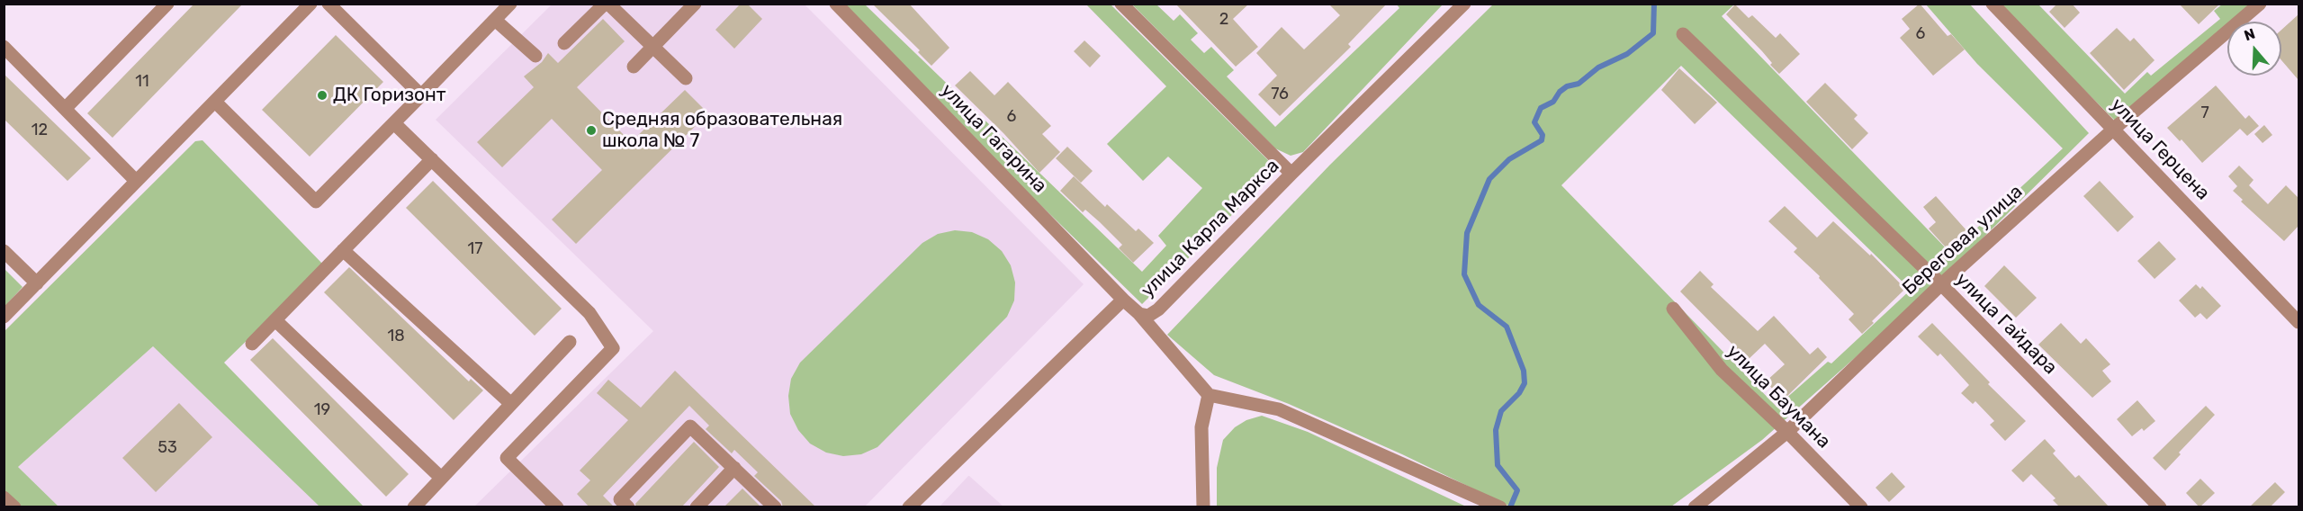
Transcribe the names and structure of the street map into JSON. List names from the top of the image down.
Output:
{
  "streets": {
    "street": [
      "улица Гагарина",
      "улица Герцена",
      "улица Карла Маркса",
      "Береговая улица",
      "улица Гайдара",
      "улица Баумана"
    ]
  },
  "crossings": [
    ["улица Гагарина", "улица Карла Маркса"],
    ["улица Герцена", "Береговая улица"],
    ["Береговая улица", "улица Гайдара"],
    ["Береговая улица", "улица Баумана"]
  ],
  "places": ["ДК Горизонт", "Средняя образовательная школа № 7"],
  "house_numbers": [
    "2",
    "6",
    "11",
    "76",
    "7",
    "6",
    "12",
    "17",
    "18",
    "19",
    "53"
  ],
  "north": "top"
}
